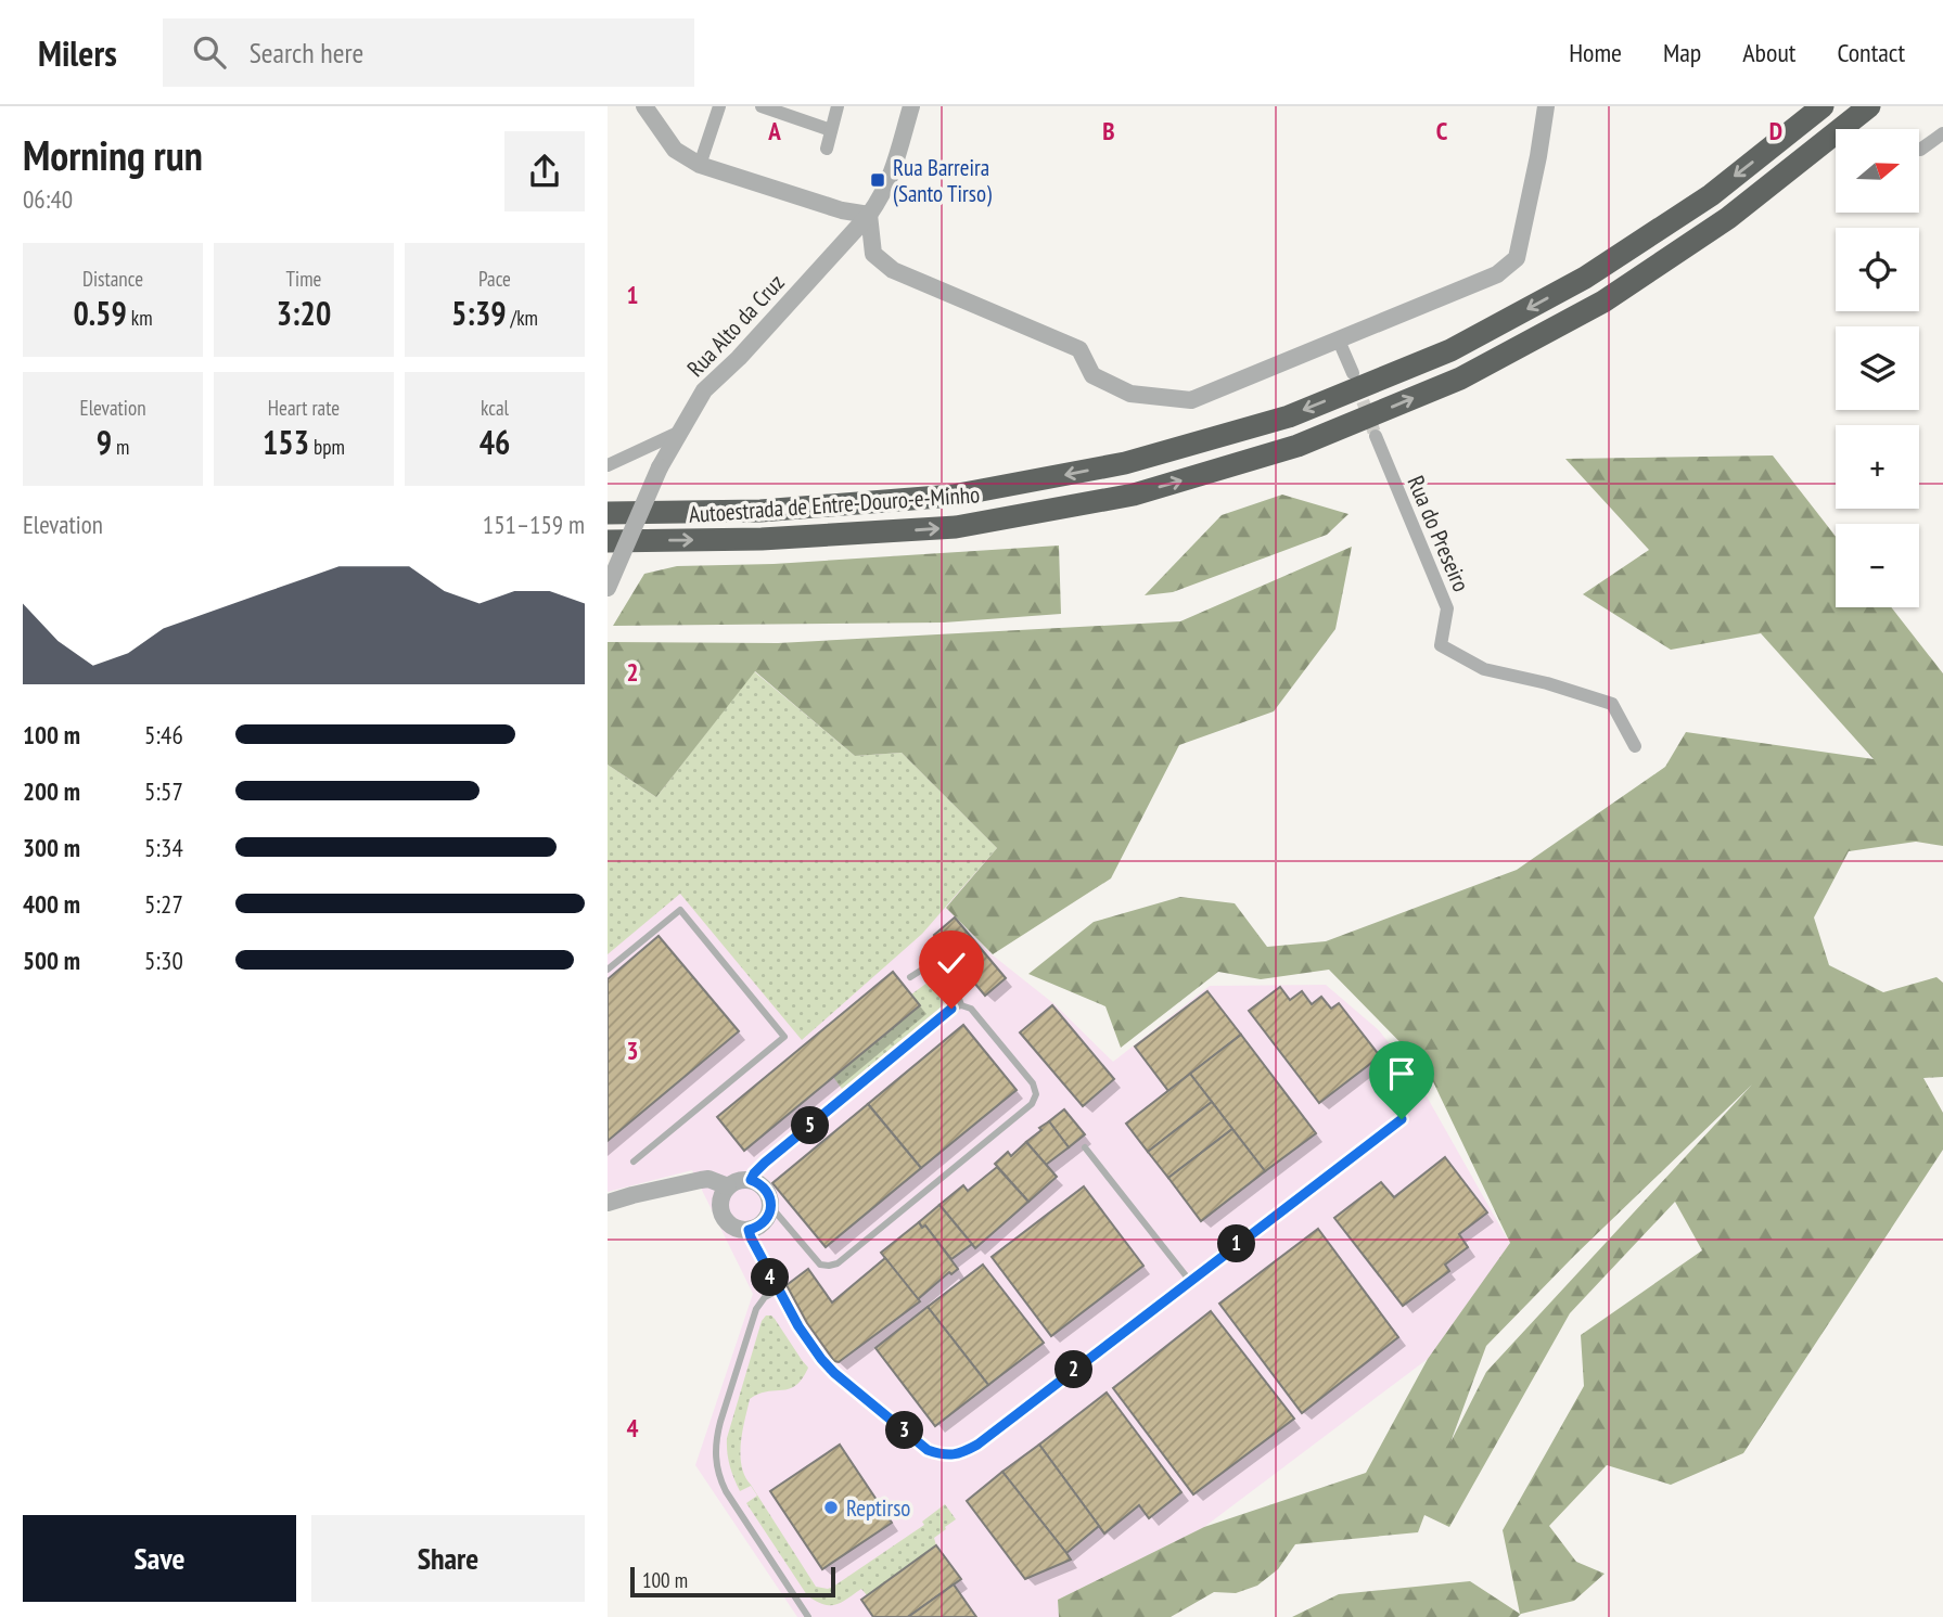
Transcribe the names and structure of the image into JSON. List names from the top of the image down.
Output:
{
  "streets": {
    "highway": ["Autoestrada de Entre-Douro-e-Minho"],
    "street": ["Rua Alto da Cruz", "Rua do Preseiro"]
  },
  "places": {
    "transit": ["Rua Barreira (Santo Tirso)"],
    "other": ["Reptirso"]
  },
  "scale_bar": "100 m",
  "north": "right",
  "page": {
    "header": "Milers",
    "search": "Search here",
    "nav": [
      "Home",
      "Map",
      "About",
      "Contact"
    ],
    "heading": ["Morning run", "06:40"],
    "map_buttons": ["+", "−"],
    "stats": [
      ["Distance", "0.59 km"],
      ["Time", "3:20"],
      ["Pace", "5:39 /km"],
      ["Elevation", "9 m"],
      ["Heart rate", "153 bpm"],
      ["kcal", "46"]
    ],
    "chart": ["Elevation", "151–159 m"],
    "list": [
      {
        "name": "100 m",
        "note": "5:46"
      },
      {
        "name": "200 m",
        "note": "5:57"
      },
      {
        "name": "300 m",
        "note": "5:34"
      },
      {
        "name": "400 m",
        "note": "5:27"
      },
      {
        "name": "500 m",
        "note": "5:30"
      }
    ],
    "pins": [
      "5",
      "1",
      "4",
      "2",
      "3"
    ],
    "buttons": ["Save", "Share"],
    "scale": "100 m"
  },
  "grid": {
    "columns": [
      "A",
      "B",
      "C",
      "D"
    ],
    "rows": [
      "1",
      "2",
      "3",
      "4"
    ]
  }
}
